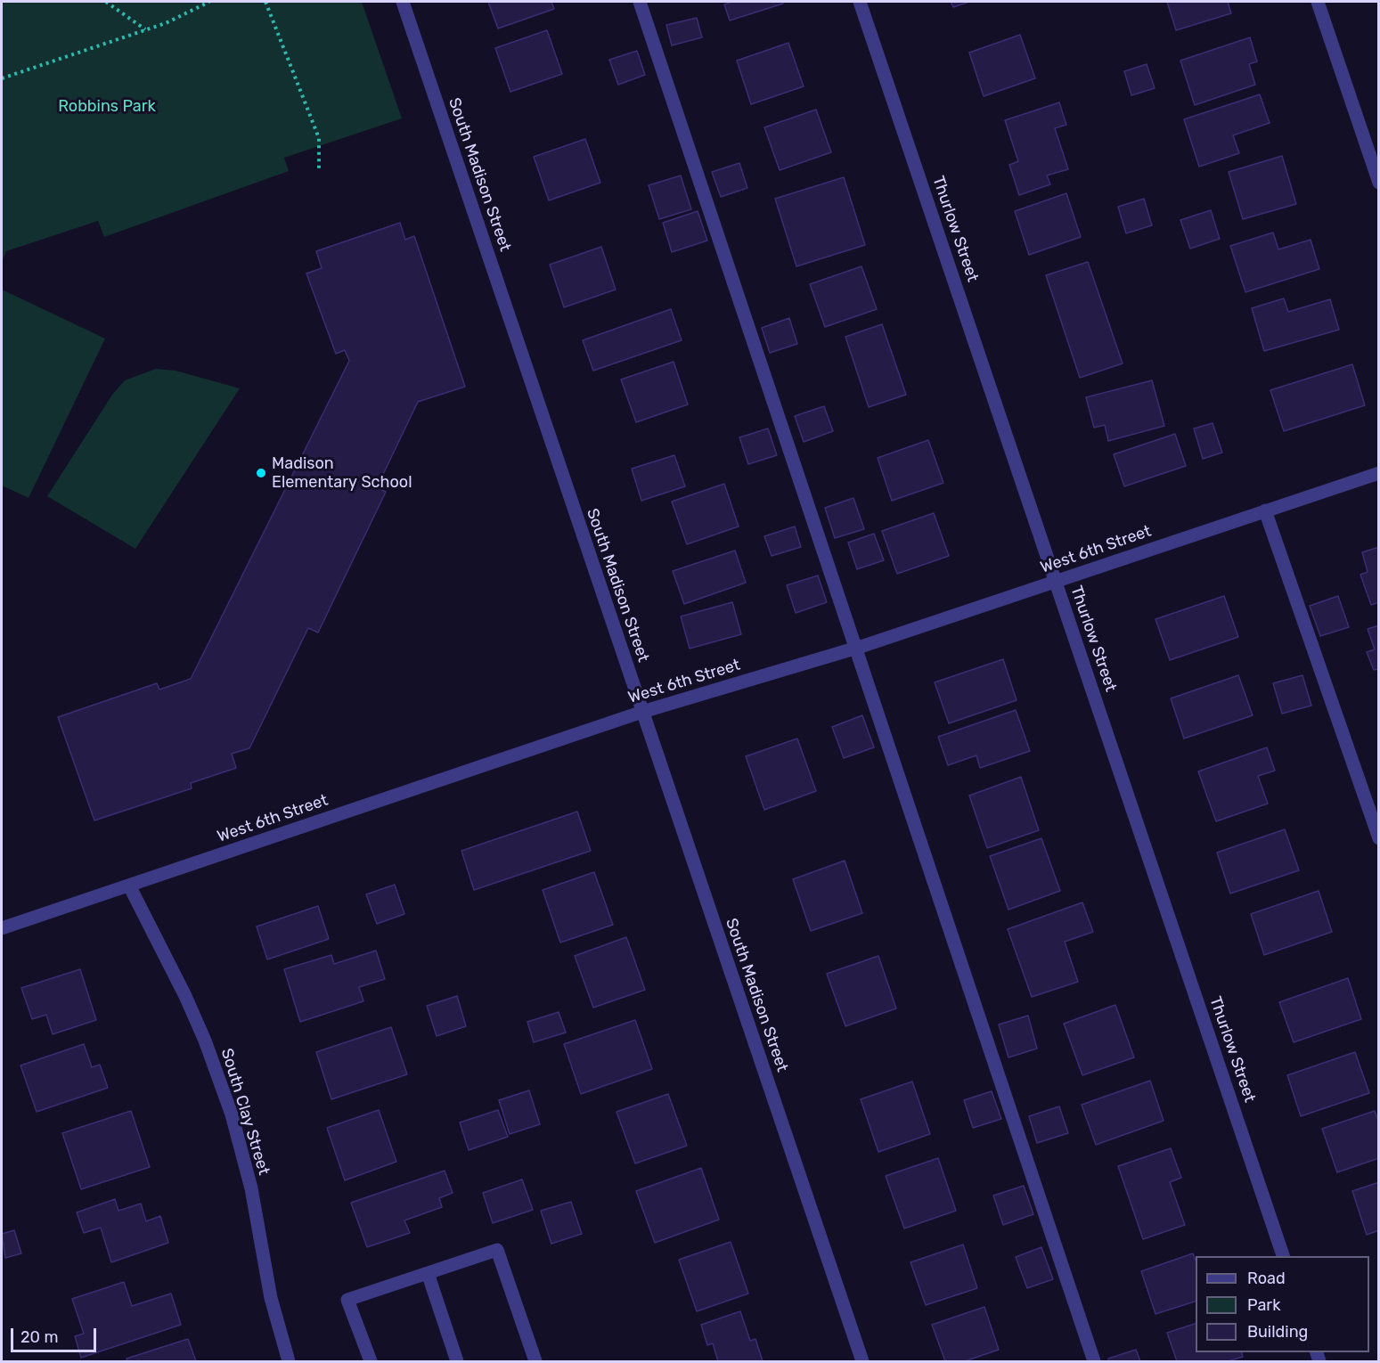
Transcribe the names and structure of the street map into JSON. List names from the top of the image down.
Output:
{
  "streets": {
    "street": [
      "South Madison Street",
      "Thurlow Street",
      "West 6th Street",
      "South Clay Street"
    ]
  },
  "crossings": [
    ["South Madison Street", "West 6th Street"],
    ["Thurlow Street", "West 6th Street"],
    ["West 6th Street", "South Clay Street"]
  ],
  "parks": ["Robbins Park"],
  "places": ["Madison Elementary School"],
  "legend": ["Road", "Park", "Building"],
  "scale_bar": "20 m"
}
